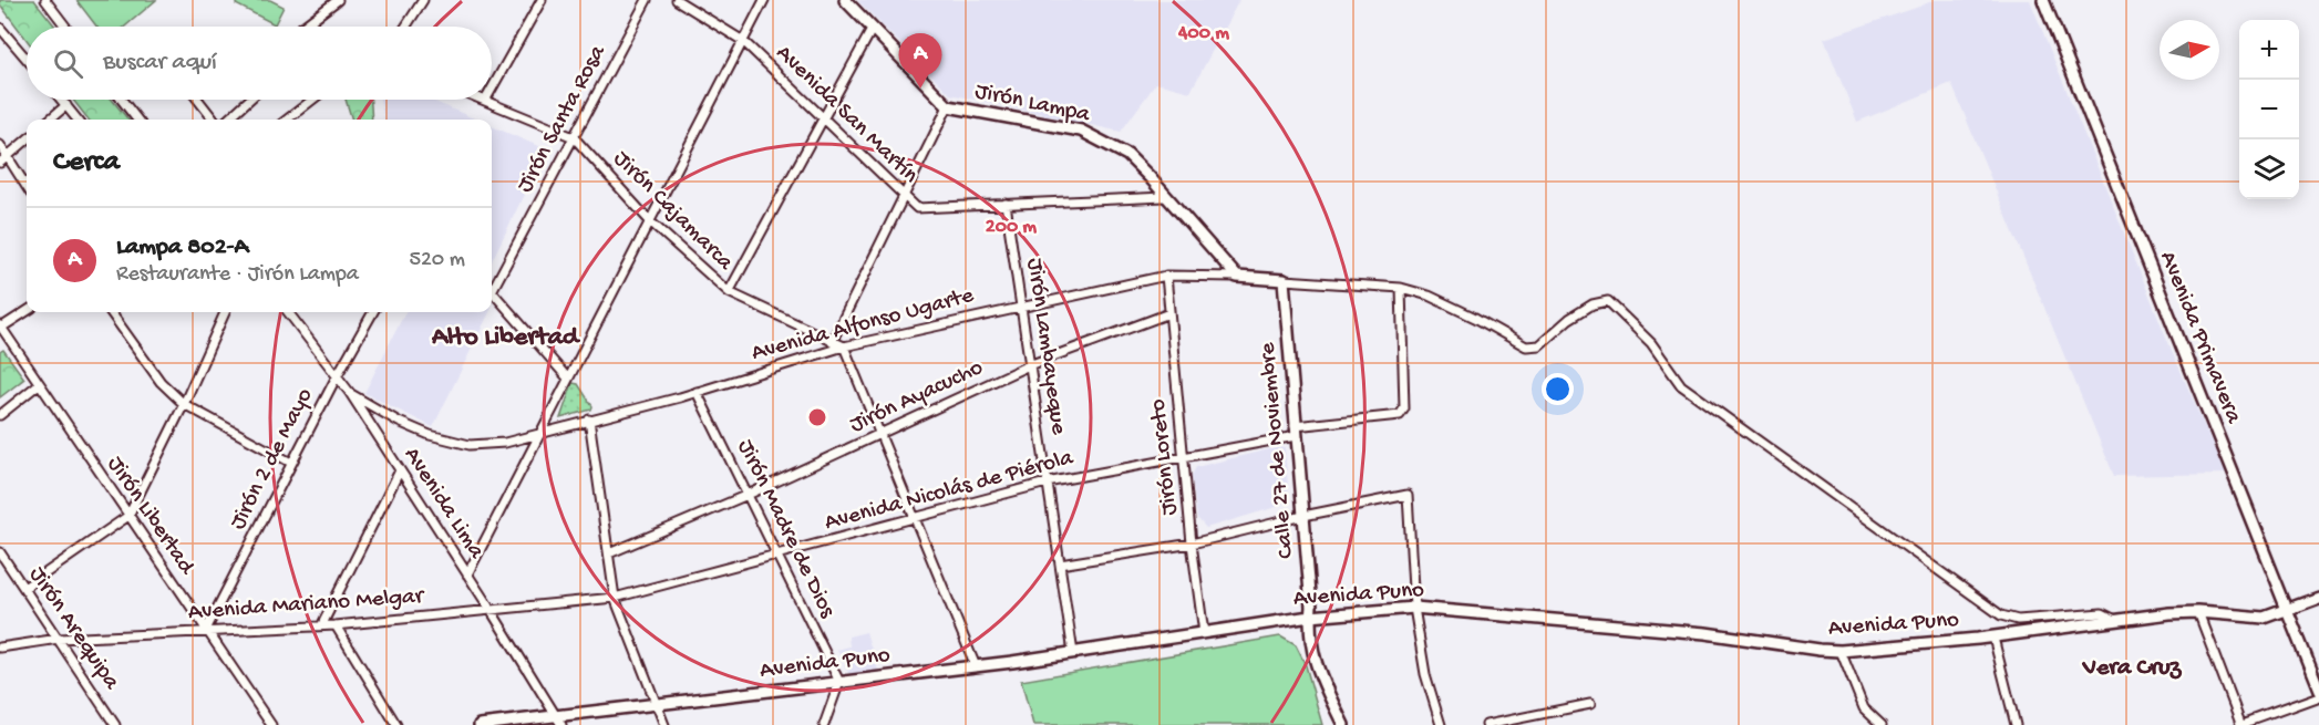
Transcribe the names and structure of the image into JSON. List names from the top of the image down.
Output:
{
  "streets": {
    "street": [
      "Jirón Lampa",
      "Avenida San Martín",
      "Jirón Santa Rosa",
      "Jirón Cajamarca",
      "Avenida Alfonso Ugarte",
      "Avenida Primavera",
      "Jirón Lambayeque",
      "Jirón Ayacucho",
      "Calle 27 de Noviembre",
      "Jirón Loreto",
      "Jirón 2 de Mayo",
      "Avenida Nicolás de Piérola",
      "Avenida Lima",
      "Jirón Libertad",
      "Jirón Madre de Dios",
      "Avenida Puno",
      "Avenida Mariano Melgar",
      "Jirón Arequipa"
    ]
  },
  "crossings": [
    ["Jirón Lampa", "Avenida San Martín"],
    ["Jirón Lampa", "Avenida Alfonso Ugarte"],
    ["Avenida San Martín", "Jirón Lambayeque"],
    ["Jirón Santa Rosa", "Jirón Cajamarca"],
    ["Jirón Cajamarca", "Avenida Alfonso Ugarte"],
    ["Avenida Alfonso Ugarte", "Jirón Lambayeque"],
    ["Avenida Alfonso Ugarte", "Calle 27 de Noviembre"],
    ["Avenida Alfonso Ugarte", "Jirón Loreto"],
    ["Avenida Alfonso Ugarte", "Avenida Nicolás de Piérola"],
    ["Avenida Alfonso Ugarte", "Avenida Lima"],
    ["Avenida Alfonso Ugarte", "Jirón Madre de Dios"],
    ["Avenida Alfonso Ugarte", "Avenida Puno"],
    ["Avenida Primavera", "Avenida Puno"],
    ["Jirón Lambayeque", "Jirón Ayacucho"],
    ["Jirón Lambayeque", "Avenida Nicolás de Piérola"],
    ["Jirón Lambayeque", "Avenida Puno"],
    ["Jirón Ayacucho", "Jirón Loreto"],
    ["Jirón Ayacucho", "Jirón Madre de Dios"],
    ["Calle 27 de Noviembre", "Avenida Nicolás de Piérola"],
    ["Calle 27 de Noviembre", "Avenida Puno"],
    ["Jirón Loreto", "Avenida Nicolás de Piérola"],
    ["Jirón Loreto", "Avenida Puno"],
    ["Jirón 2 de Mayo", "Avenida Lima"],
    ["Jirón 2 de Mayo", "Jirón Libertad"],
    ["Jirón 2 de Mayo", "Avenida Mariano Melgar"],
    ["Avenida Nicolás de Piérola", "Jirón Madre de Dios"],
    ["Avenida Nicolás de Piérola", "Avenida Mariano Melgar"],
    ["Avenida Lima", "Avenida Puno"],
    ["Avenida Lima", "Avenida Mariano Melgar"],
    ["Jirón Libertad", "Avenida Mariano Melgar"],
    ["Jirón Madre de Dios", "Avenida Puno"],
    ["Avenida Mariano Melgar", "Jirón Arequipa"]
  ],
  "districts": ["Alto Libertad", "Vera Cruz"],
  "north": "right",
  "page": {
    "map_buttons": ["+", "−"],
    "search": "Buscar aquí",
    "pins": "A",
    "heading": "Cerca",
    "list": [
      {
        "mark": "A",
        "name": "Lampa 802-A",
        "note": "Restaurante · Jirón Lampa",
        "value": "520 m"
      }
    ]
  },
  "rings": ["400 m", "200 m"]
}
